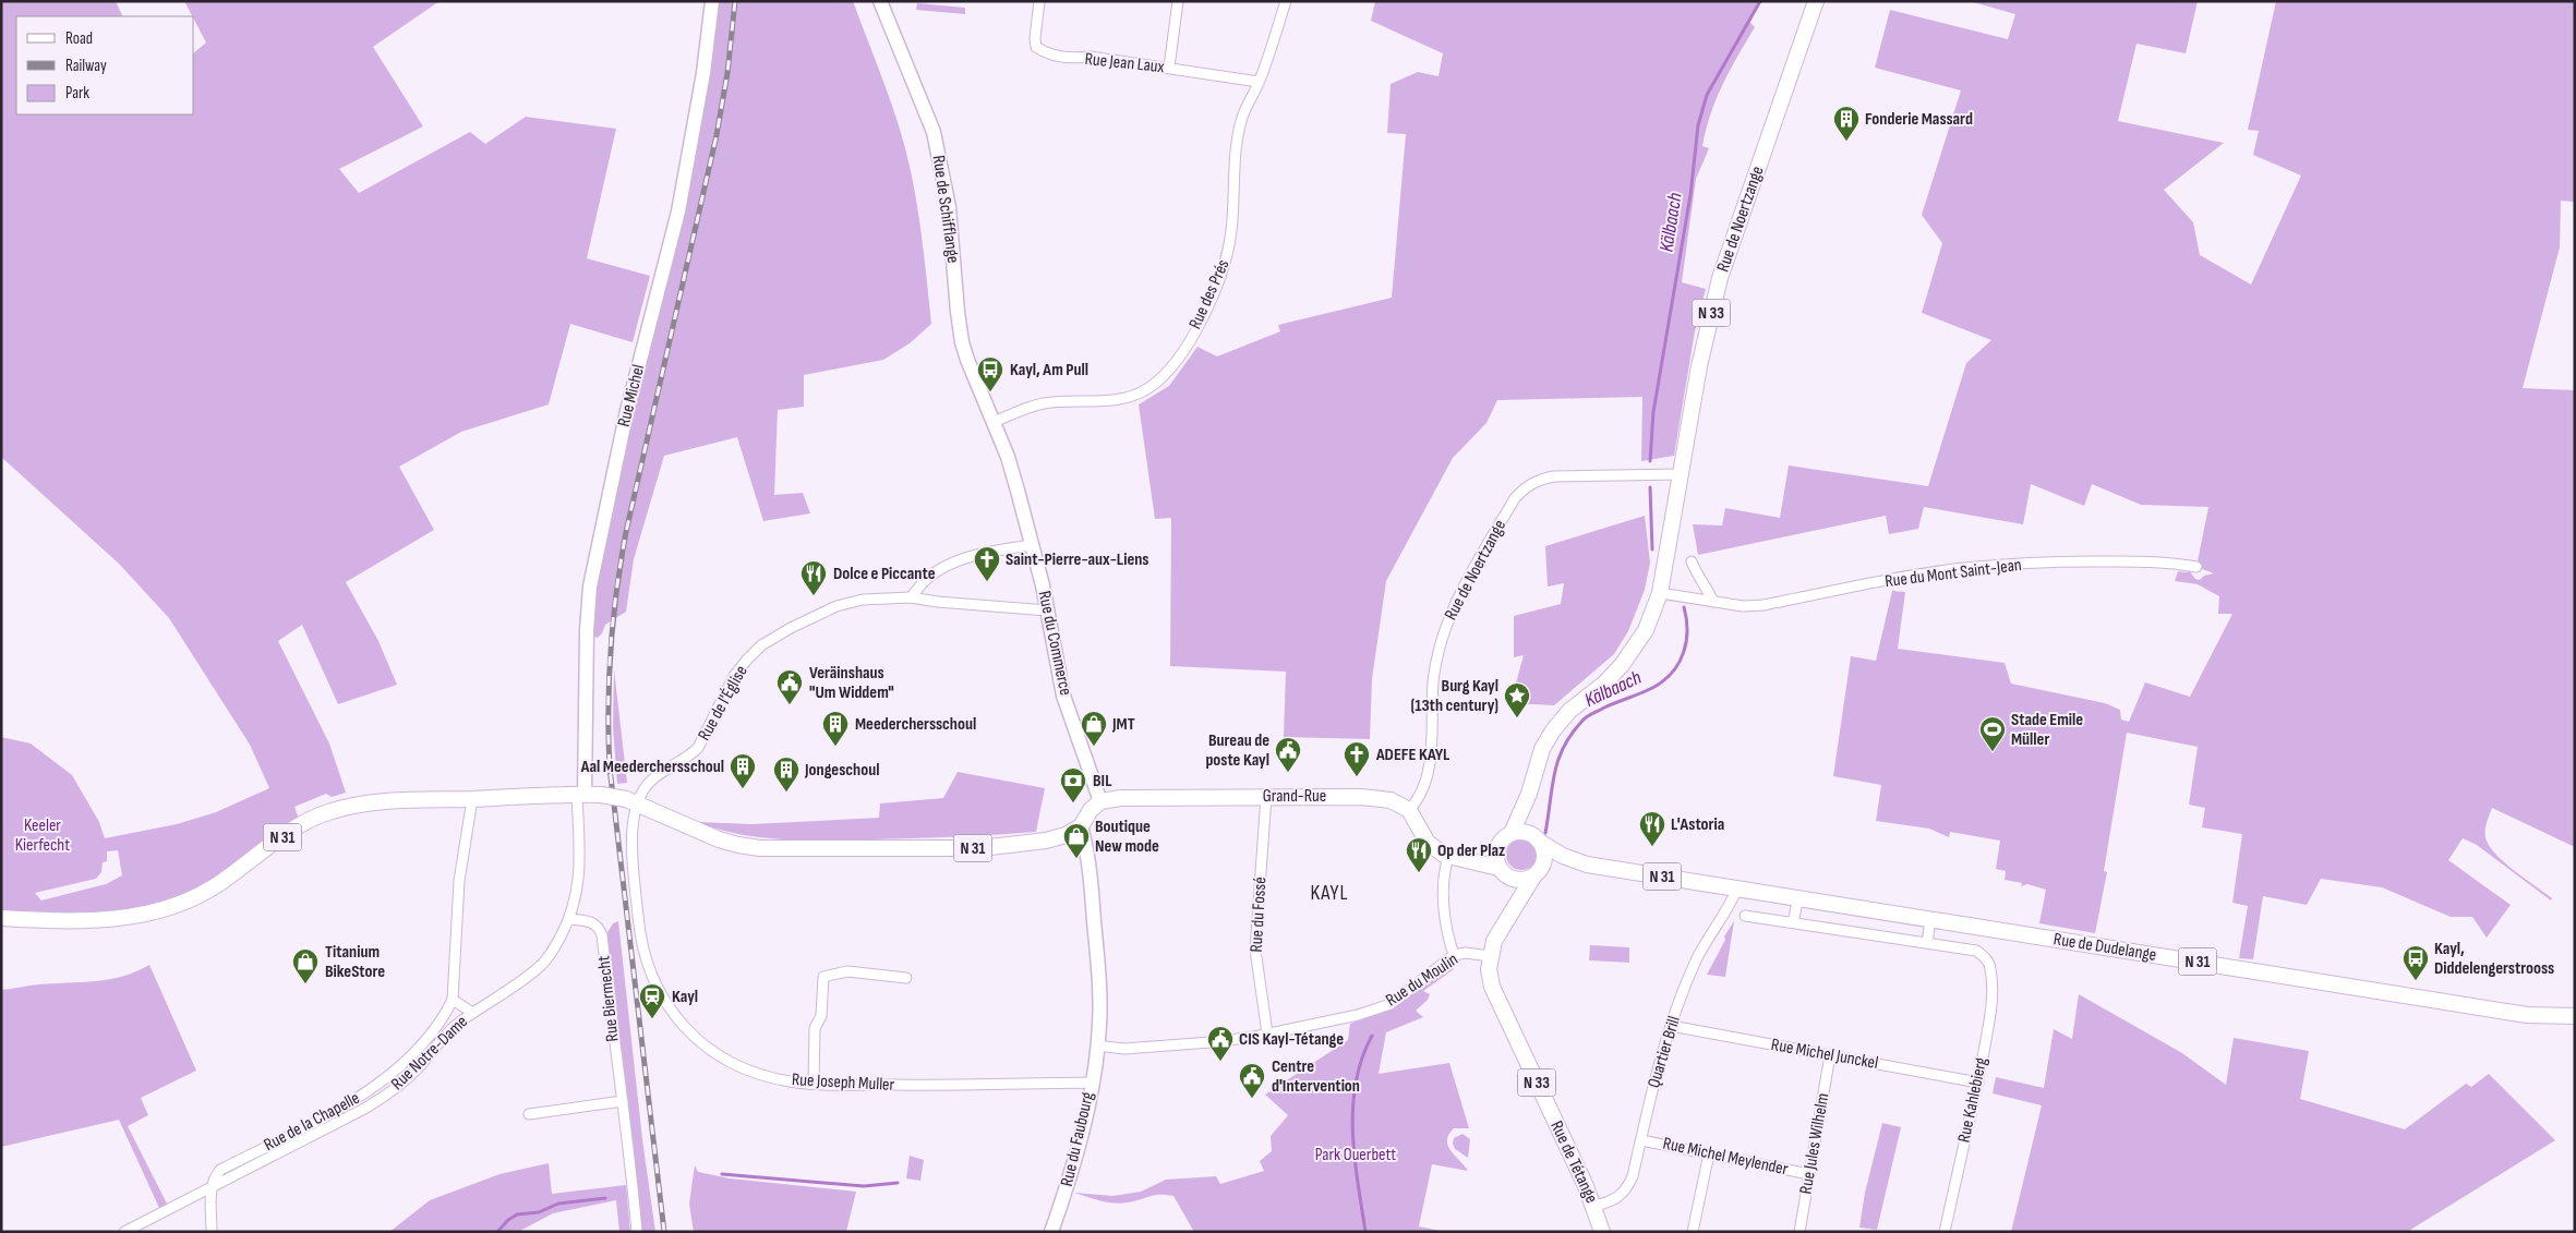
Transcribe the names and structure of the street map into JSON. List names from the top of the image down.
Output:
{
  "streets": {
    "main road": [
      "Rue de Schifflange",
      "Rue de Noertzange",
      "N 33",
      "Rue Michel",
      "Rue du Commerce",
      "Grand-Rue",
      "N 31",
      "Rue de Dudelange",
      "Rue du Faubourg",
      "Rue de Tétange"
    ],
    "street": [
      "Rue Jean Laux",
      "Rue des Prés",
      "Rue du Mont Saint-Jean",
      "Rue de l'Église",
      "Rue du Fossé",
      "Rue du Moulin",
      "Rue Biermecht",
      "Quartier Brill",
      "Rue Notre-Dame",
      "Rue Michel Junckel",
      "Rue Joseph Muller",
      "Rue Kahlebierg",
      "Rue de la Chapelle",
      "Rue Jules Wilhelm",
      "Rue Michel Meylender"
    ]
  },
  "crossings": [
    ["Rue Jean Laux", "Rue des Prés"],
    ["Rue de Schifflange", "Rue des Prés"],
    ["Rue de Schifflange", "Rue du Commerce"],
    ["Rue de Noertzange", "N 33"],
    ["Rue de Noertzange", "Rue du Mont Saint-Jean"],
    ["Rue de Noertzange", "Grand-Rue"],
    ["Rue des Prés", "Rue du Commerce"],
    ["N 33", "Rue de Dudelange"],
    ["N 33", "Rue de Tétange"],
    ["Rue Michel", "N 31"],
    ["Rue Michel", "Rue Notre-Dame"],
    ["Rue du Commerce", "Rue de l'Église"],
    ["Rue du Commerce", "Grand-Rue"],
    ["Rue du Commerce", "N 31"],
    ["Rue de l'Église", "N 31"],
    ["Rue de l'Église", "Rue Joseph Muller"],
    ["Grand-Rue", "N 31"],
    ["Grand-Rue", "Rue du Fossé"],
    ["N 31", "Rue Notre-Dame"],
    ["N 31", "Rue Joseph Muller"],
    ["Rue du Fossé", "Rue du Moulin"],
    ["Rue de Dudelange", "Quartier Brill"],
    ["Rue du Moulin", "Rue du Faubourg"],
    ["Rue du Moulin", "Rue de Tétange"],
    ["Rue Biermecht", "Rue Notre-Dame"],
    ["Quartier Brill", "Rue Michel Junckel"],
    ["Quartier Brill", "Rue Michel Meylender"],
    ["Quartier Brill", "Rue de Tétange"],
    ["Rue Notre-Dame", "Rue de la Chapelle"],
    ["Rue Michel Junckel", "Rue Kahlebierg"],
    ["Rue Michel Junckel", "Rue Jules Wilhelm"],
    ["Rue Joseph Muller", "Rue du Faubourg"],
    ["Rue Jules Wilhelm", "Rue Michel Meylender"]
  ],
  "districts": ["KAYL"],
  "water": ["Kälbaach"],
  "parks": ["Keeler Kierfecht", "Park Ouerbett"],
  "places": {
    "building": [
      "Fonderie Massard",
      "Meederchersschoul",
      "Aal Meederchersschoul",
      "Jongeschoul"
    ],
    "bus stop": ["Kayl, Am Pull", "Kayl, Diddelengerstrooss"],
    "church": ["Saint-Pierre-aux-Liens", "ADEFE KAYL"],
    "restaurant": ["Dolce e Piccante", "L'Astoria", "Op der Plaz"],
    "public building": [
      "Veräinshaus \"Um Widdem\"",
      "Bureau de poste Kayl",
      "CIS Kayl-Tétange",
      "Centre d'Intervention"
    ],
    "place": ["Burg Kayl (13th century)"],
    "shop": ["JMT", "Boutique New mode", "Titanium BikeStore"],
    "sports": ["Stade Emile Müller"],
    "bank": ["BIL"],
    "station": ["Kayl"]
  },
  "legend": ["Road", "Railway", "Park"]
}
